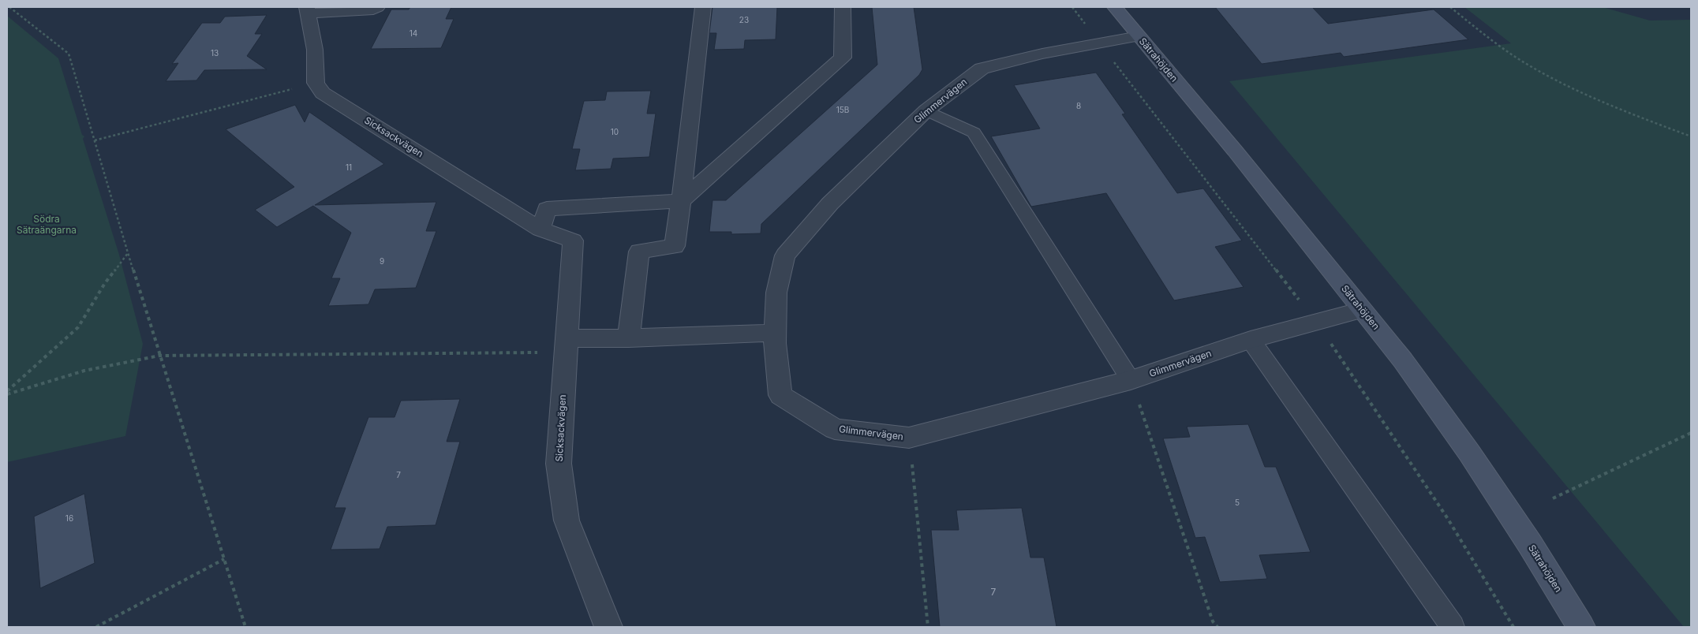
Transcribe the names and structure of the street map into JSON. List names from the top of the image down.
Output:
{
  "streets": {
    "street": ["Sätrahöjden", "Glimmervägen", "Sicksackvägen"]
  },
  "crossings": [
    ["Sätrahöjden", "Glimmervägen"]
  ],
  "parks": ["Södra Sätraängarna"],
  "house_numbers": [
    "23",
    "14",
    "13",
    "8",
    "15B",
    "10",
    "11",
    "9",
    "7",
    "5",
    "16",
    "7"
  ]
}
